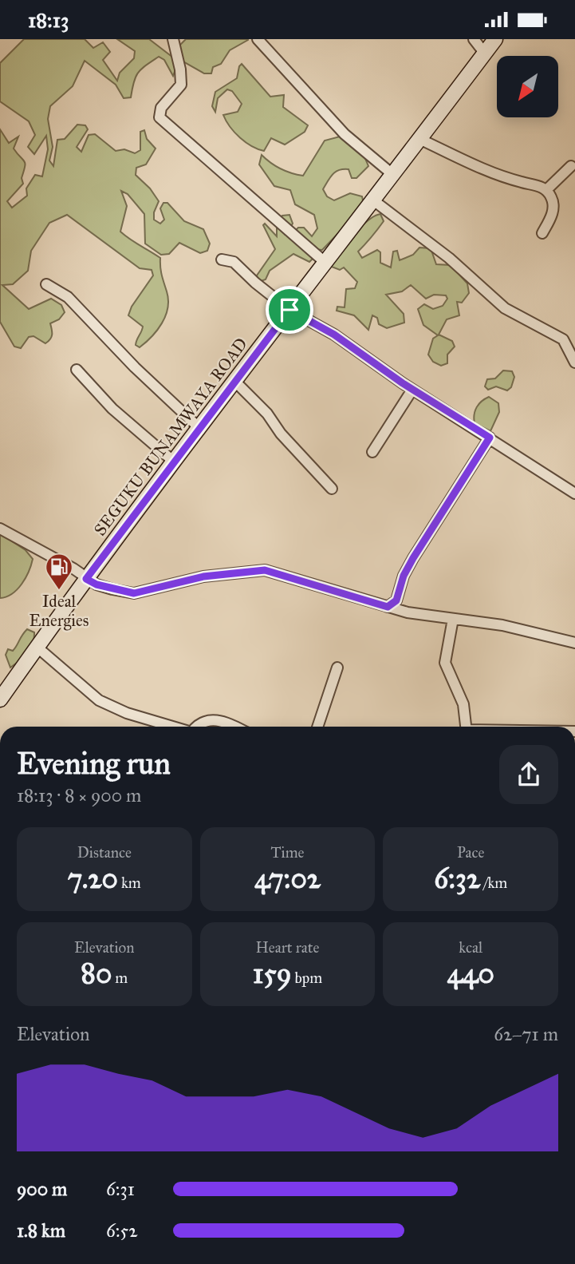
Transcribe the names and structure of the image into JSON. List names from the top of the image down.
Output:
{
  "streets": {
    "main road": ["SEGUKU BUNAMWAYA ROAD"]
  },
  "places": {
    "fuel station": ["Ideal Energies"]
  },
  "north": "bottom left",
  "page": {
    "status": "18:13",
    "heading": ["Evening run", "18:13 · 8 × 900 m"],
    "stats": [
      ["Distance", "7.20 km"],
      ["Time", "47:02"],
      ["Pace", "6:32 /km"],
      ["Elevation", "80 m"],
      ["Heart rate", "159 bpm"],
      ["kcal", "440"]
    ],
    "chart": ["Elevation", "62–71 m"],
    "list": [
      {
        "name": "900 m",
        "note": "6:31"
      },
      {
        "name": "1.8 km",
        "note": "6:52"
      }
    ]
  }
}
